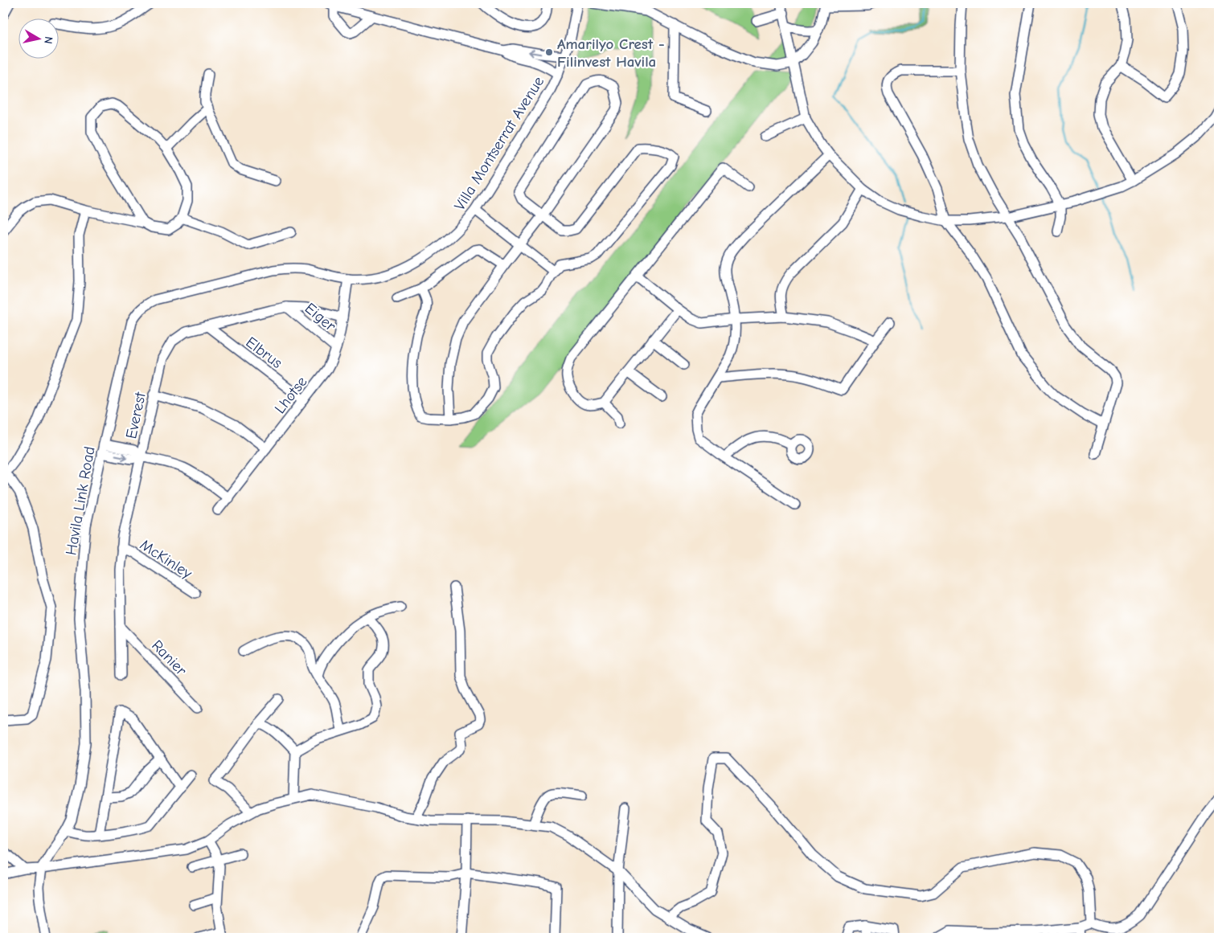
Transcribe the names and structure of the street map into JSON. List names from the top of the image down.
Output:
{
  "streets": {
    "street": [
      "Villa Montserrat Avenue",
      "Eiger",
      "Elbrus",
      "Lhotse",
      "Everest",
      "Havila Link Road",
      "McKinley",
      "Ranier"
    ]
  },
  "crossings": [
    ["Villa Montserrat Avenue", "Havila Link Road"],
    ["Eiger", "Lhotse"],
    ["Eiger", "Everest"],
    ["Elbrus", "Lhotse"],
    ["Elbrus", "Everest"],
    ["Lhotse", "Everest"],
    ["Lhotse", "Havila Link Road"],
    ["Everest", "McKinley"],
    ["Everest", "Ranier"]
  ],
  "places": ["Amarilyo Crest - Filinvest Havila"],
  "north": "right"
}
